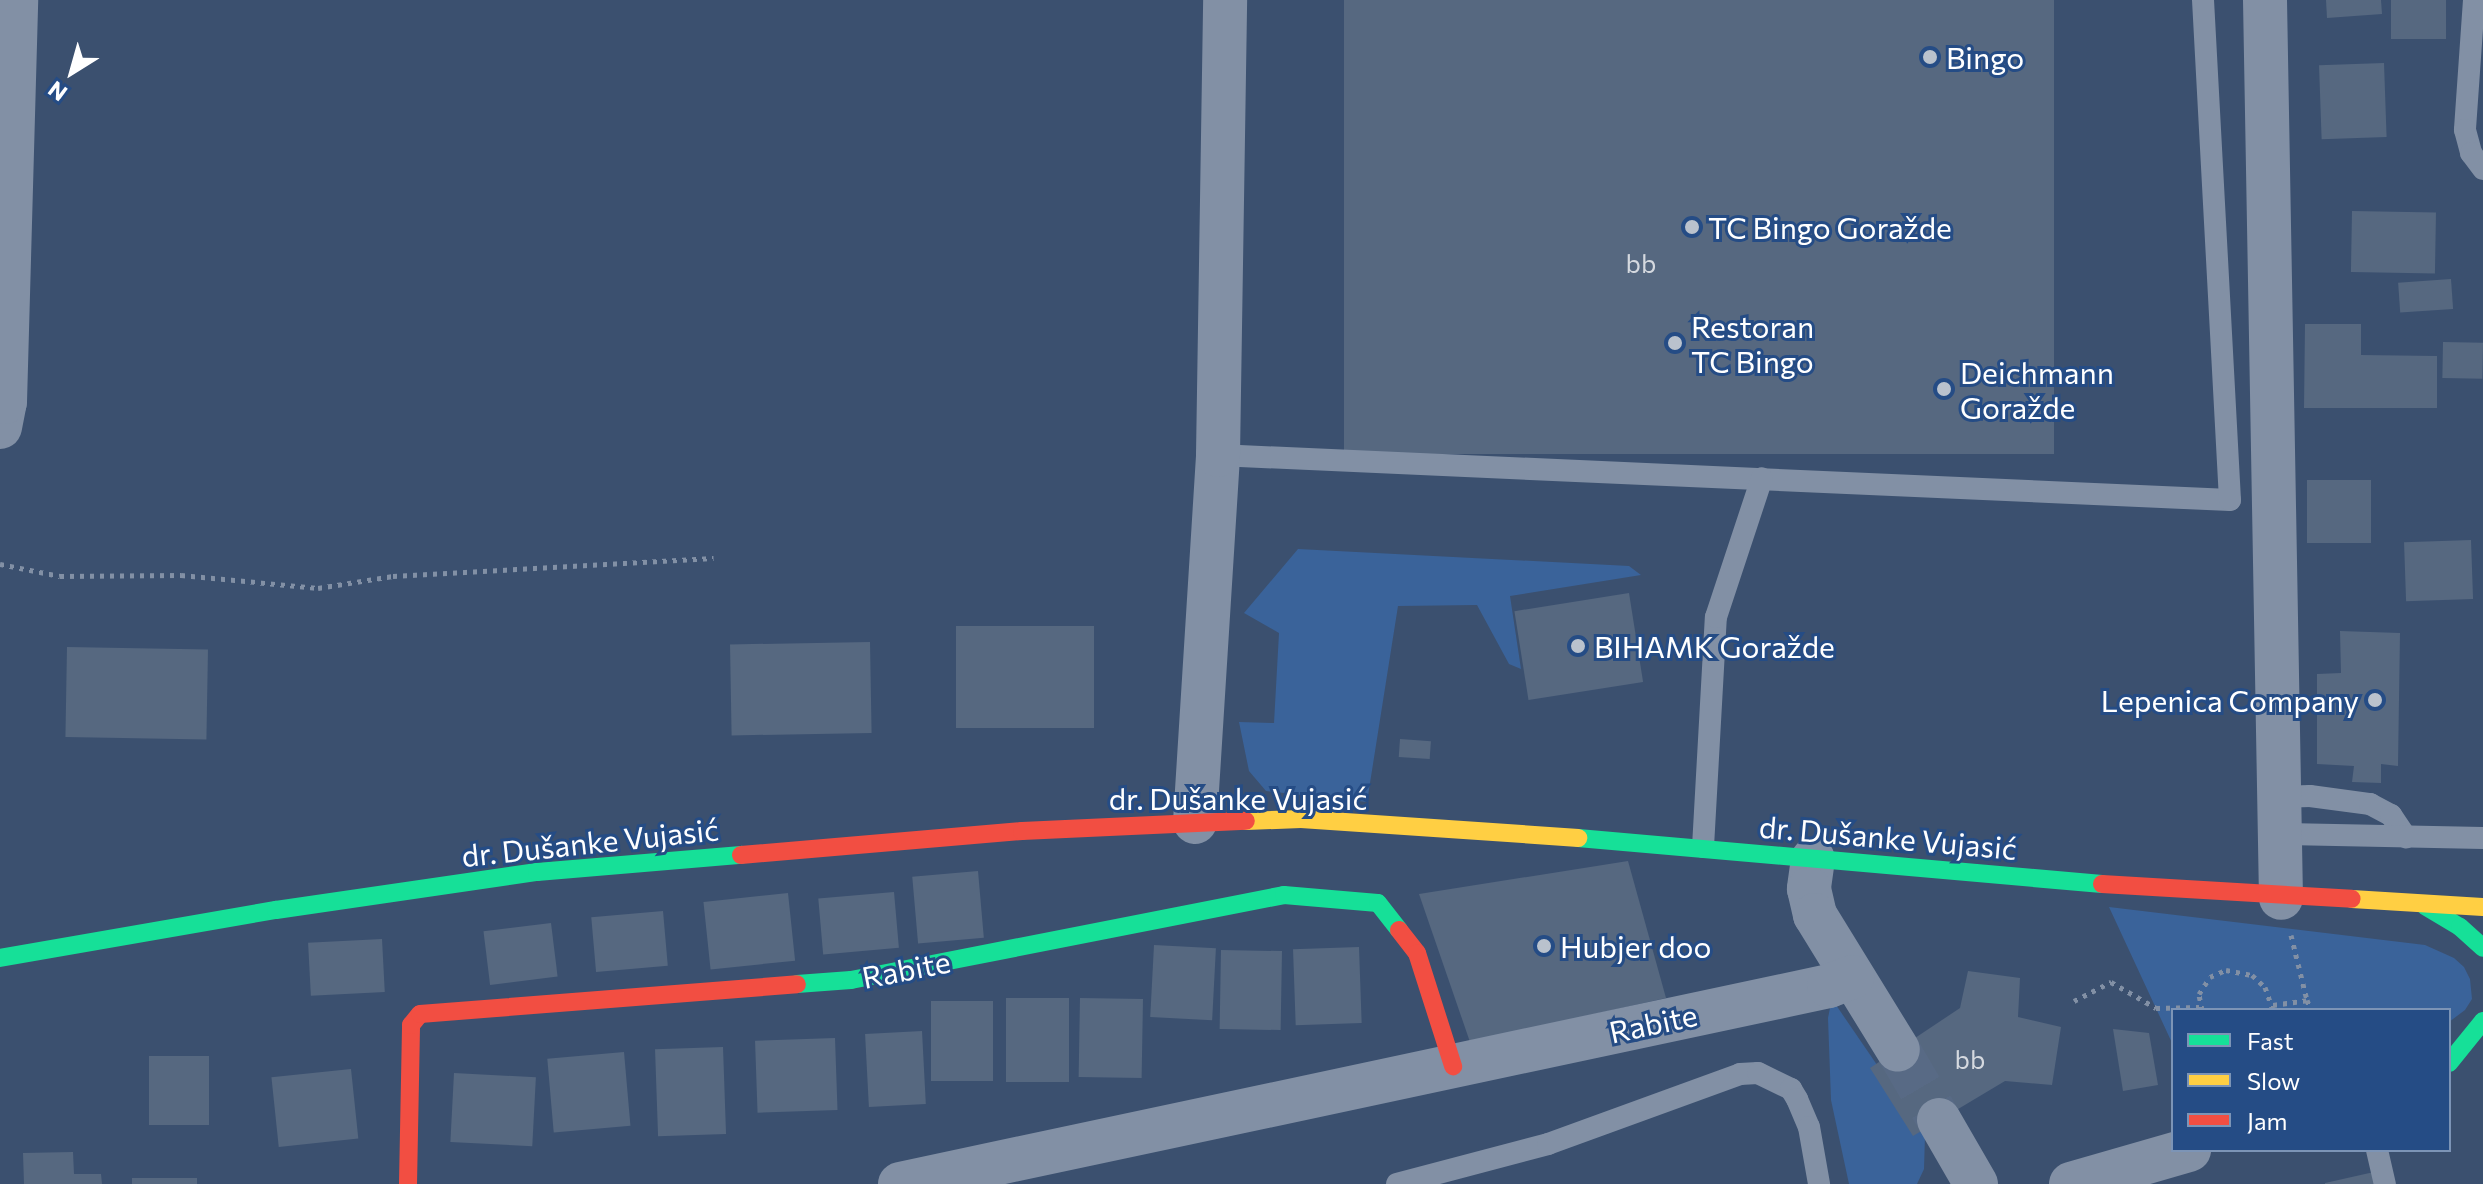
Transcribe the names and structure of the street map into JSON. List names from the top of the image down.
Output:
{
  "streets": {
    "main road": ["dr. Dušanke Vujasić", "Rabite"]
  },
  "places": [
    "Bingo",
    "TC Bingo Goražde",
    "Restoran TC Bingo",
    "Deichmann Goražde",
    "BIHAMK Goražde",
    "Lepenica Company",
    "Hubjer doo"
  ],
  "house_numbers": ["bb", "bb"],
  "legend": ["Fast", "Slow", "Jam"],
  "north": "bottom left"
}
